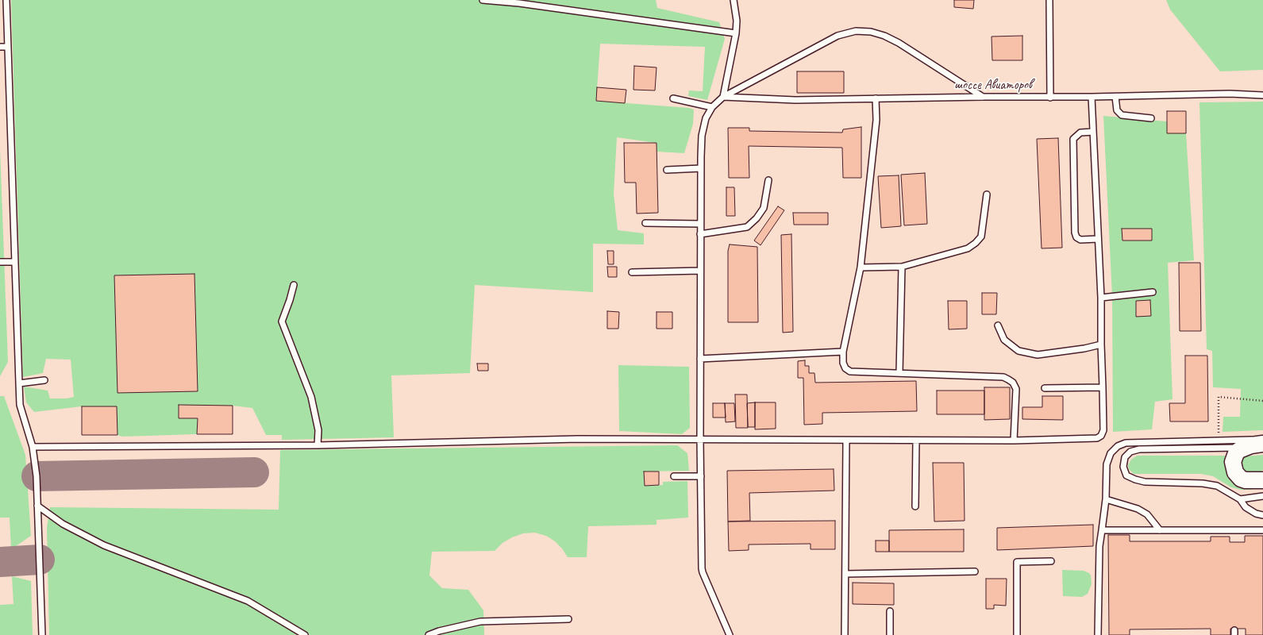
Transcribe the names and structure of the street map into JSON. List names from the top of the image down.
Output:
{
  "streets": {
    "lane": ["шоссе Авиаторов"]
  }
}
